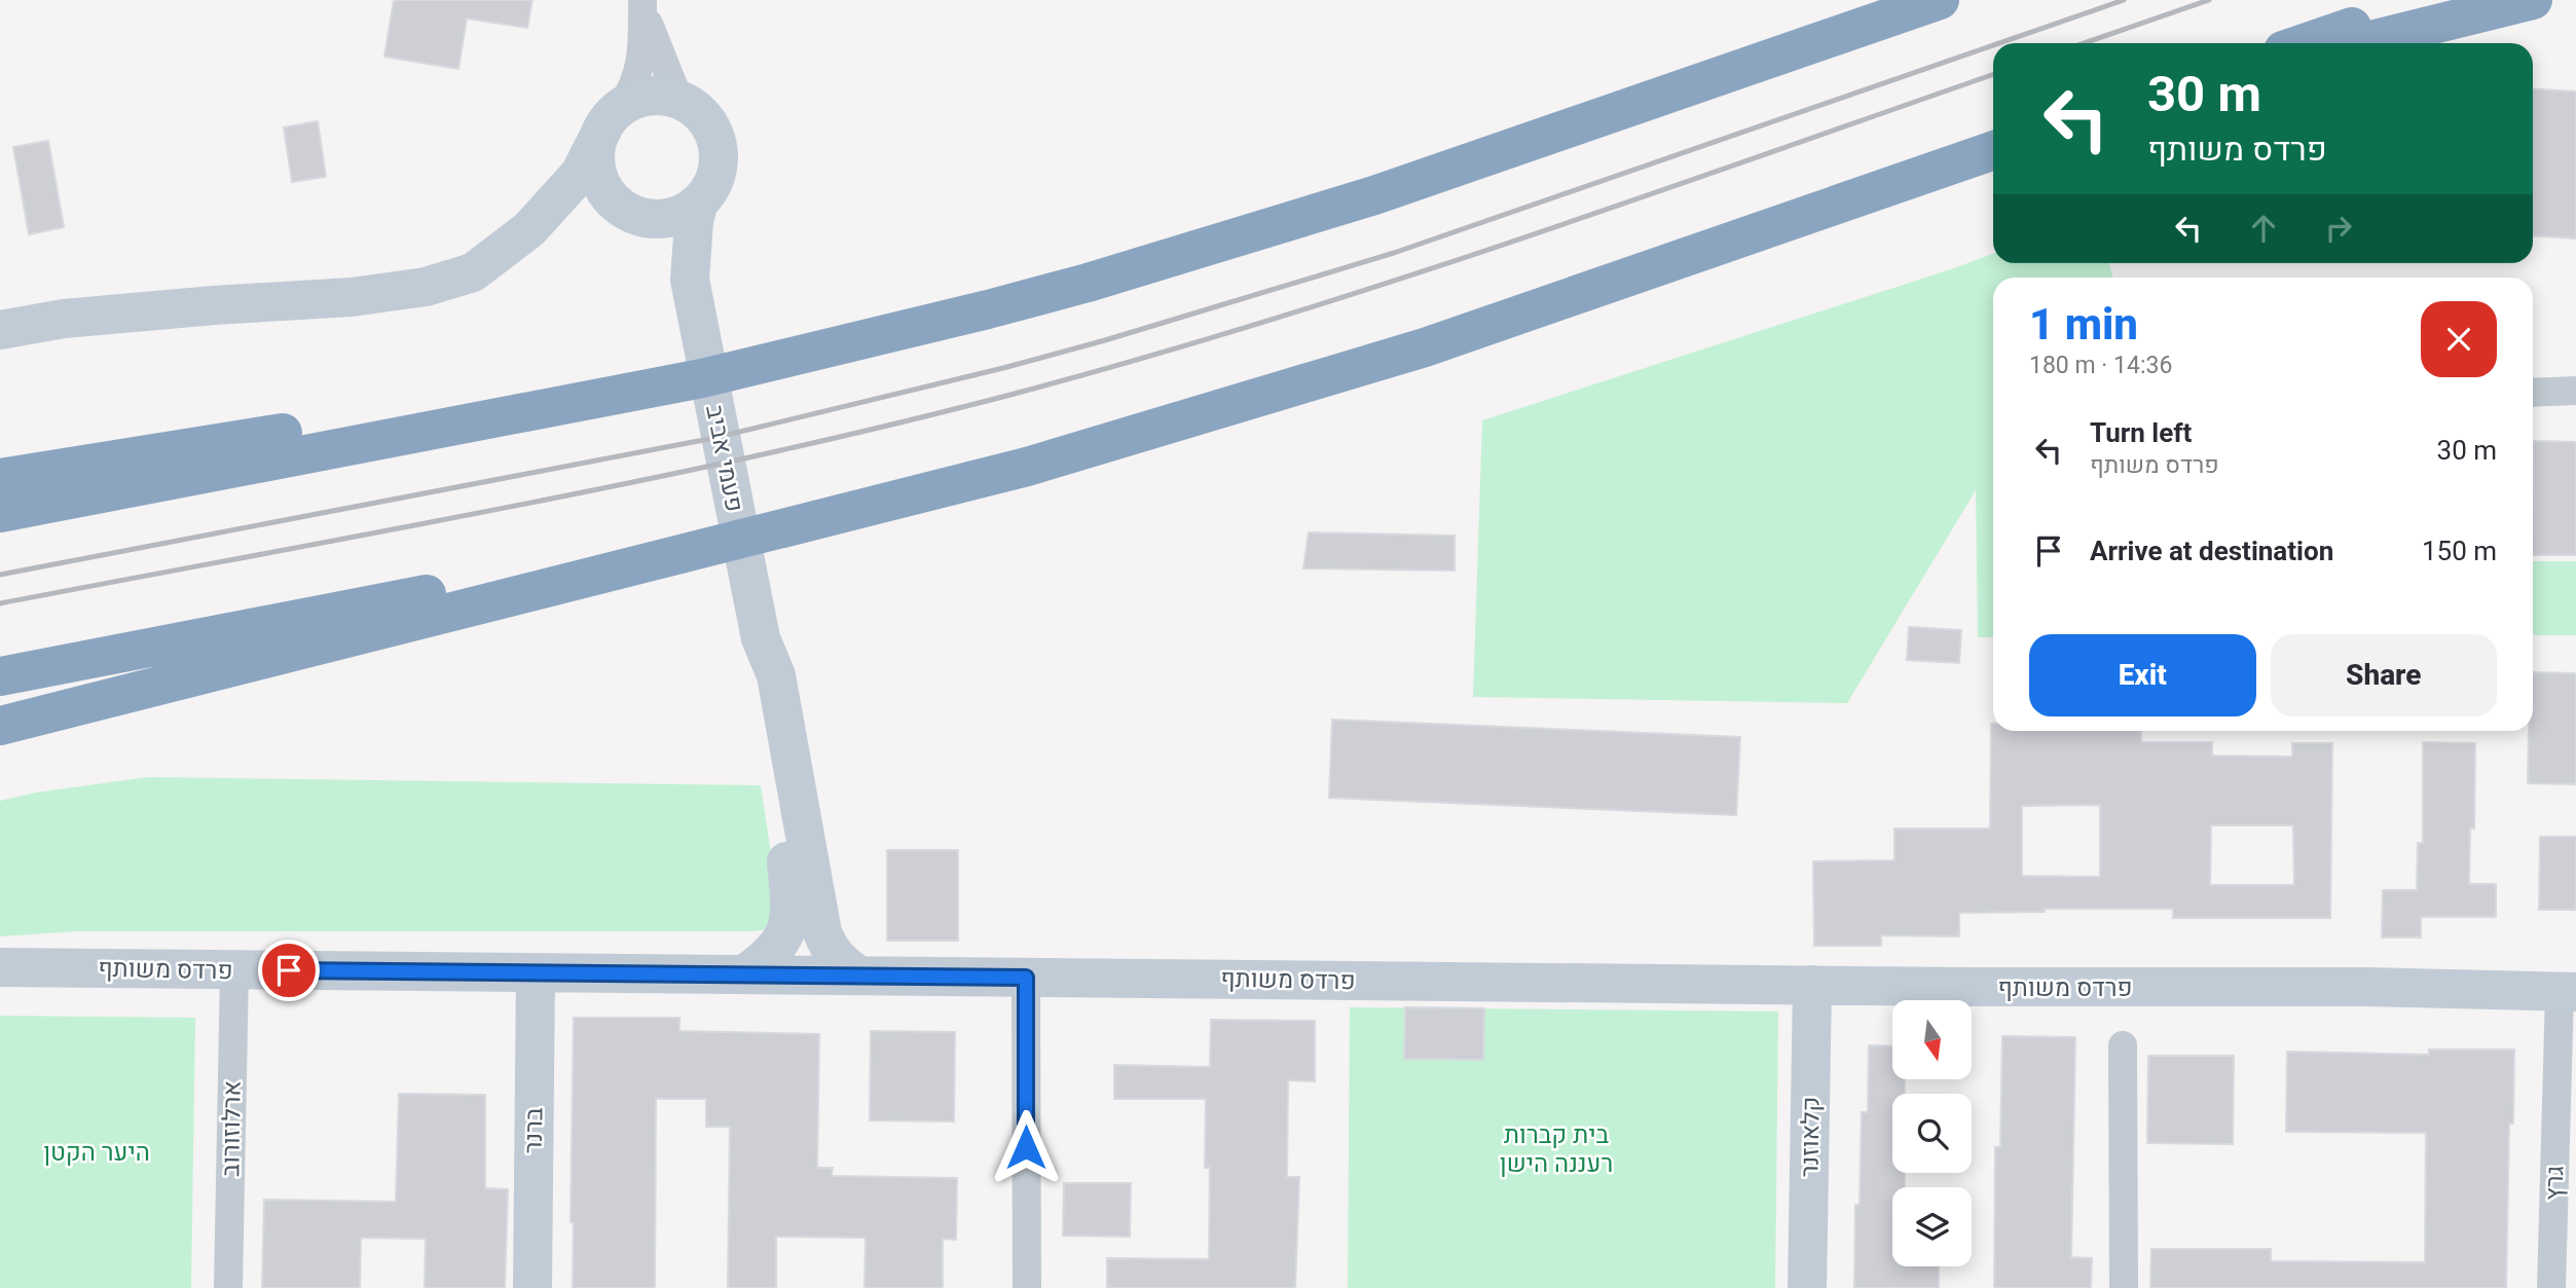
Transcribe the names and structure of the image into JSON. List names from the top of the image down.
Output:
{
  "streets": {
    "street": [
      "פעמי אביב",
      "פרדס משותף",
      "ארלוזורוב",
      "ברנר",
      "קלאוזנר",
      "גרץ"
    ]
  },
  "crossings": [
    ["פעמי אביב", "פרדס משותף"],
    ["פרדס משותף", "ארלוזורוב"],
    ["פרדס משותף", "ברנר"],
    ["פרדס משותף", "קלאוזנר"],
    ["פרדס משותף", "גרץ"]
  ],
  "parks": ["בית קברות רעננה הישן", "היער הקטן"],
  "north": "bottom",
  "page": {
    "turn": ["30 m", "פרדס משותף"],
    "heading": ["1 min", "180 m · 14:36"],
    "list": [
      {
        "name": "Turn left",
        "note": "פרדס משותף",
        "value": "30 m"
      },
      {
        "name": "Arrive at destination",
        "value": "150 m"
      }
    ],
    "buttons": ["Exit", "Share"]
  }
}
